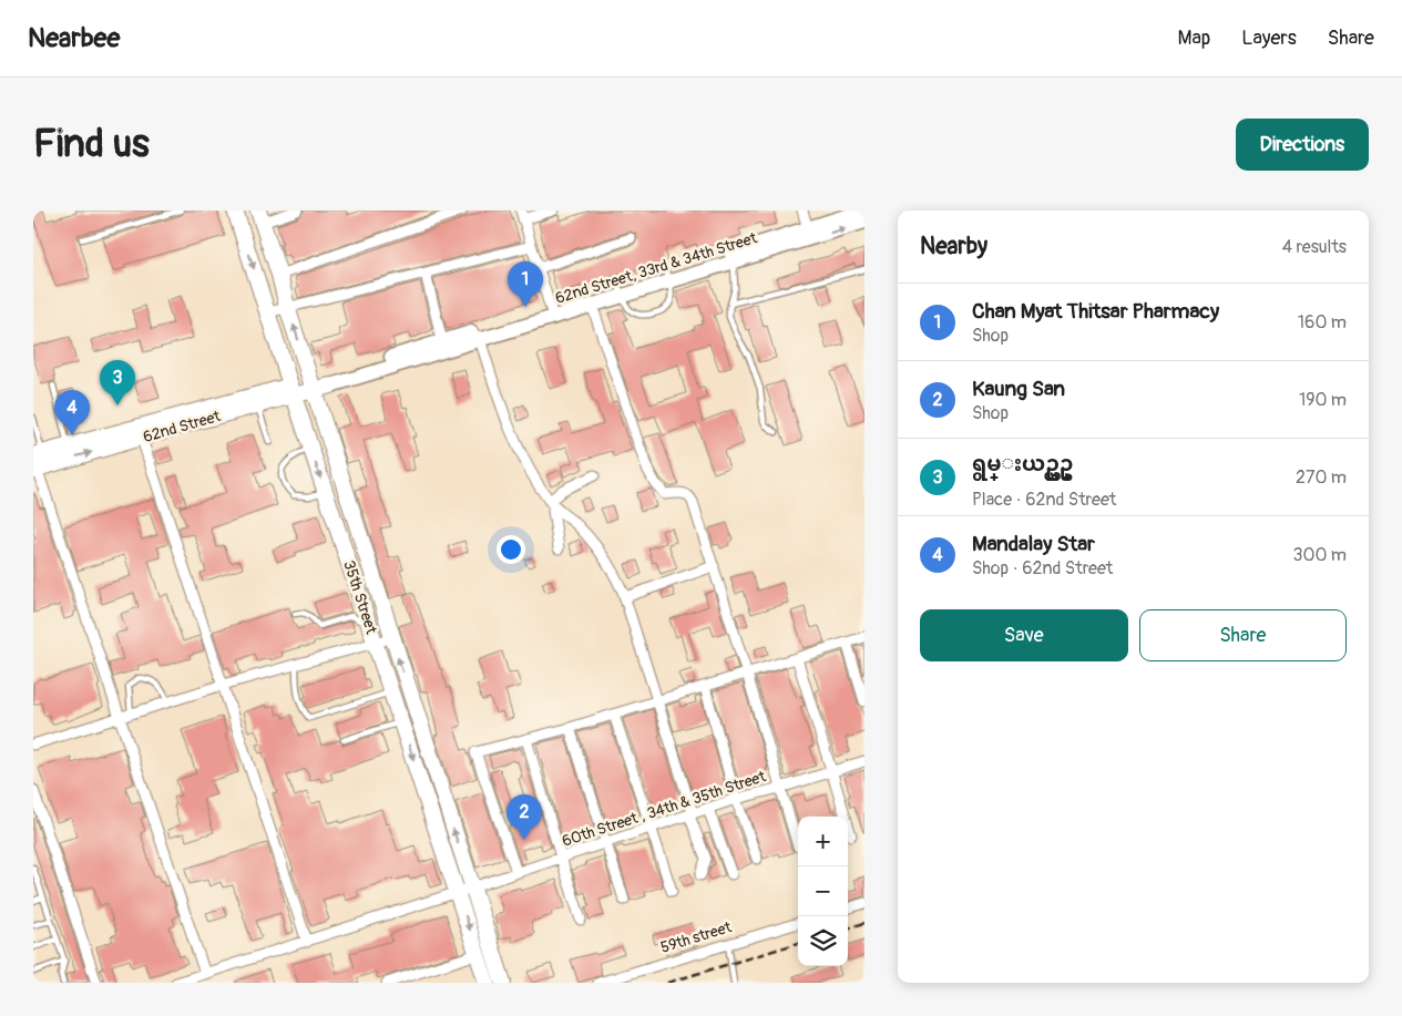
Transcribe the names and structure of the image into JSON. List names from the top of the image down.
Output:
{
  "streets": {
    "main road": ["62nd Street, 33rd & 34th Street", "62nd Street", "35th Street"],
    "street": ["60th Street , 34th & 35th Street", "59th street"]
  },
  "crossings": [
    ["62nd Street, 33rd & 34th Street", "62nd Street"],
    ["62nd Street", "35th Street"],
    ["35th Street", "60th Street , 34th & 35th Street"]
  ],
  "page": {
    "header": "Nearbee",
    "nav": ["Map", "Layers", "Share"],
    "buttons": [
      "Directions",
      ["Save", "Share"]
    ],
    "title": "Find us",
    "heading": ["Nearby", "4 results"],
    "pins": [
      "1",
      "3",
      "4",
      "2"
    ],
    "list": [
      {
        "mark": "1",
        "name": "Chan Myat Thitsar Pharmacy",
        "note": "Shop",
        "value": "160 m"
      },
      {
        "mark": "2",
        "name": "Kaung San",
        "note": "Shop",
        "value": "190 m"
      },
      {
        "mark": "3",
        "name": "ရွမ္းယဥ္ယဥ္",
        "note": "Place · 62nd Street",
        "value": "270 m"
      },
      {
        "mark": "4",
        "name": "Mandalay Star",
        "note": "Shop · 62nd Street",
        "value": "300 m"
      }
    ],
    "map_buttons": ["+", "−"]
  }
}
